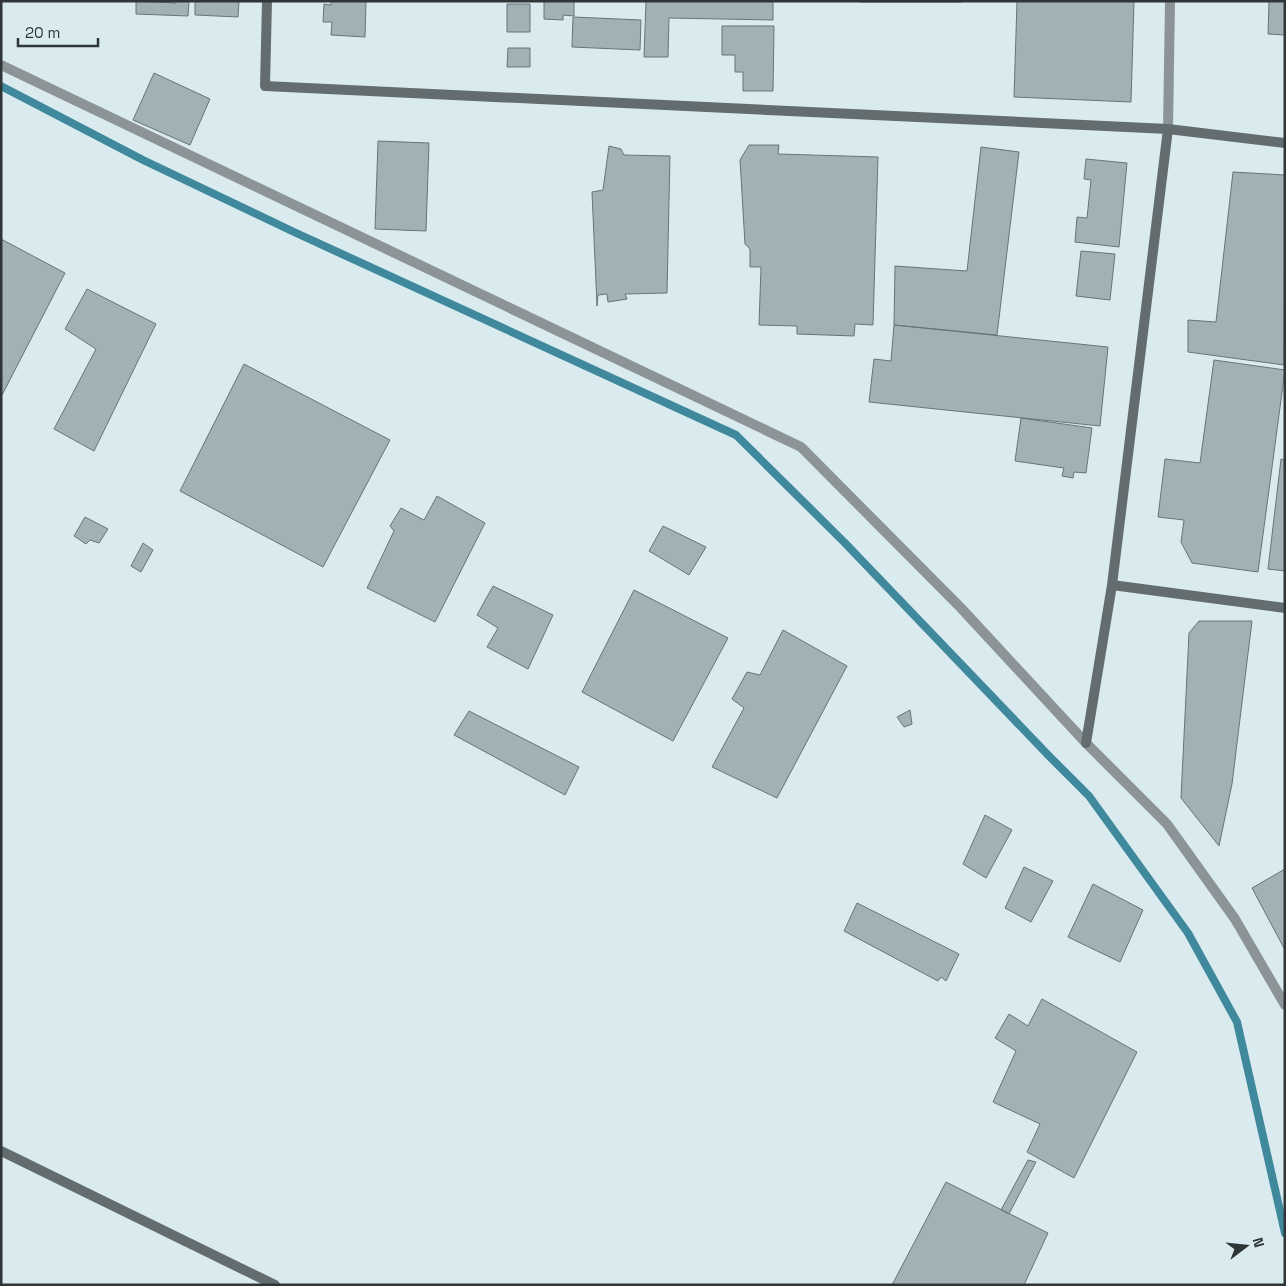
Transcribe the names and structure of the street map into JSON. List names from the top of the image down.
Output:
{
  "scale_bar": "20 m",
  "north": "right"
}
